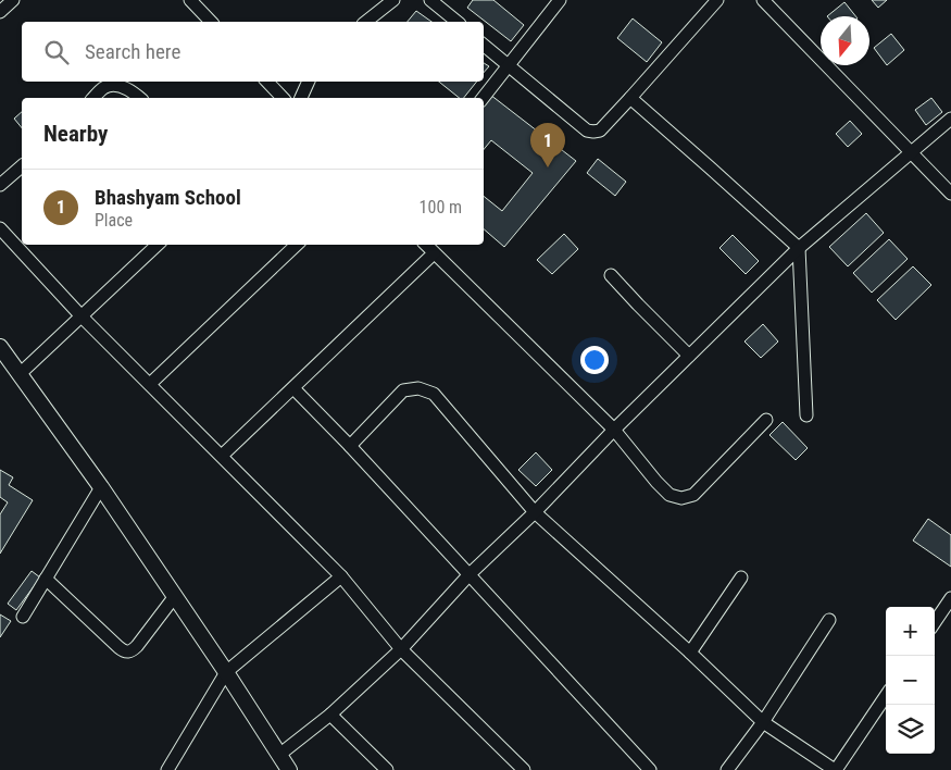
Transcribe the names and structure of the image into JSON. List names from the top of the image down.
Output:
{
  "north": "bottom",
  "page": {
    "search": "Search here",
    "heading": "Nearby",
    "pins": "1",
    "list": [
      {
        "mark": "1",
        "name": "Bhashyam School",
        "note": "Place",
        "value": "100 m"
      }
    ],
    "map_buttons": ["+", "−"]
  }
}
